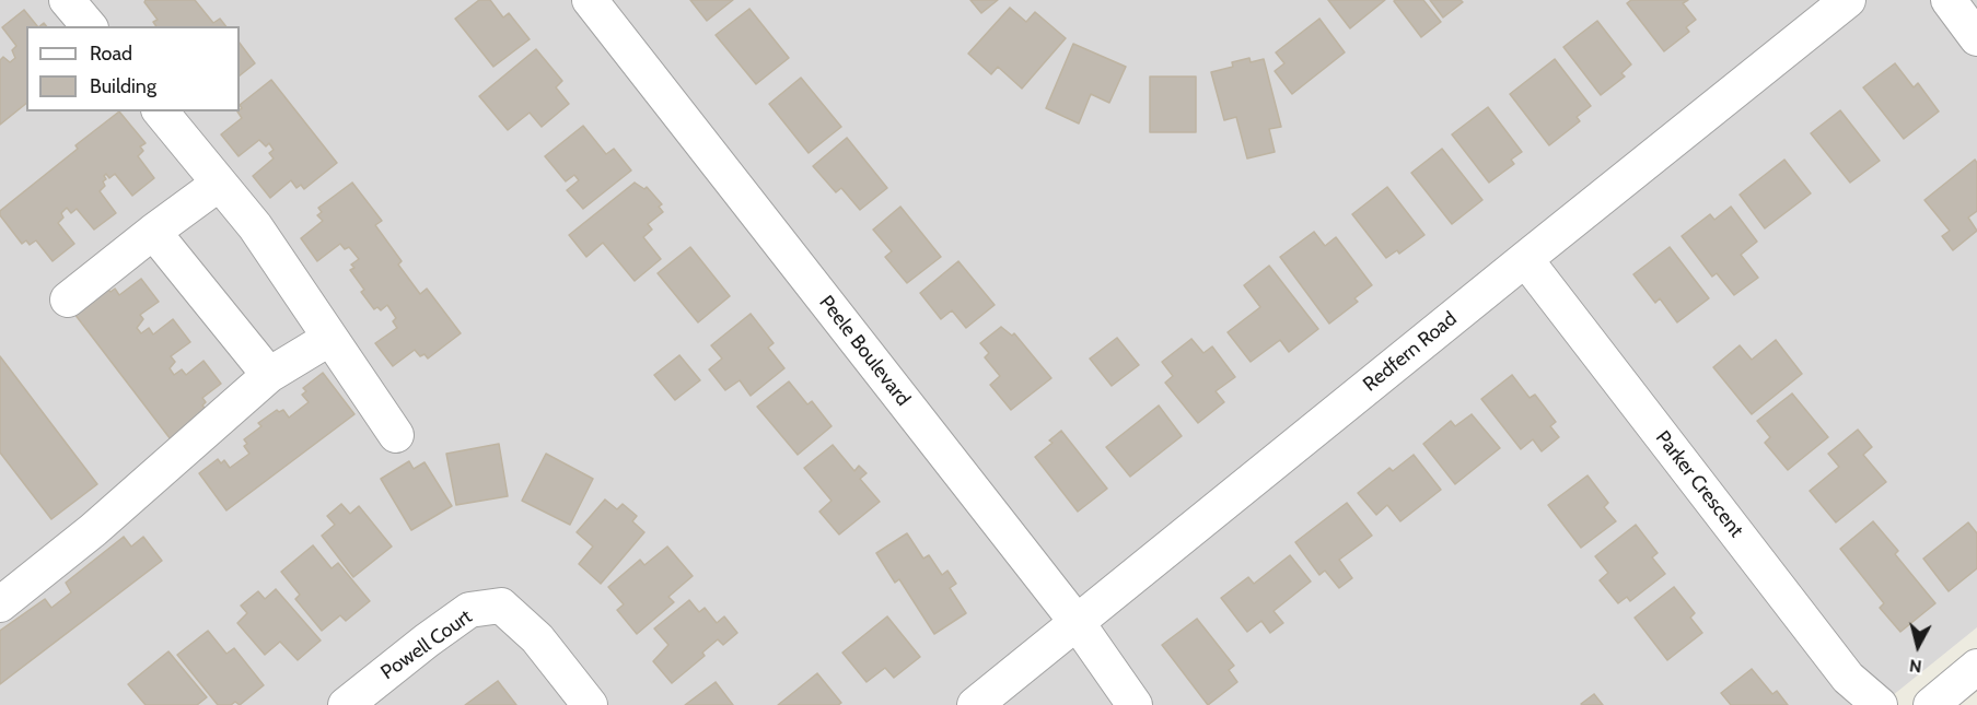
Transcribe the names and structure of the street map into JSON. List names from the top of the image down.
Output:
{
  "streets": {
    "street": [
      "Peele Boulevard",
      "Redfern Road",
      "Parker Crescent",
      "Powell Court"
    ]
  },
  "crossings": [
    ["Peele Boulevard", "Redfern Road"],
    ["Redfern Road", "Parker Crescent"]
  ],
  "legend": ["Road", "Building"],
  "north": "bottom"
}
